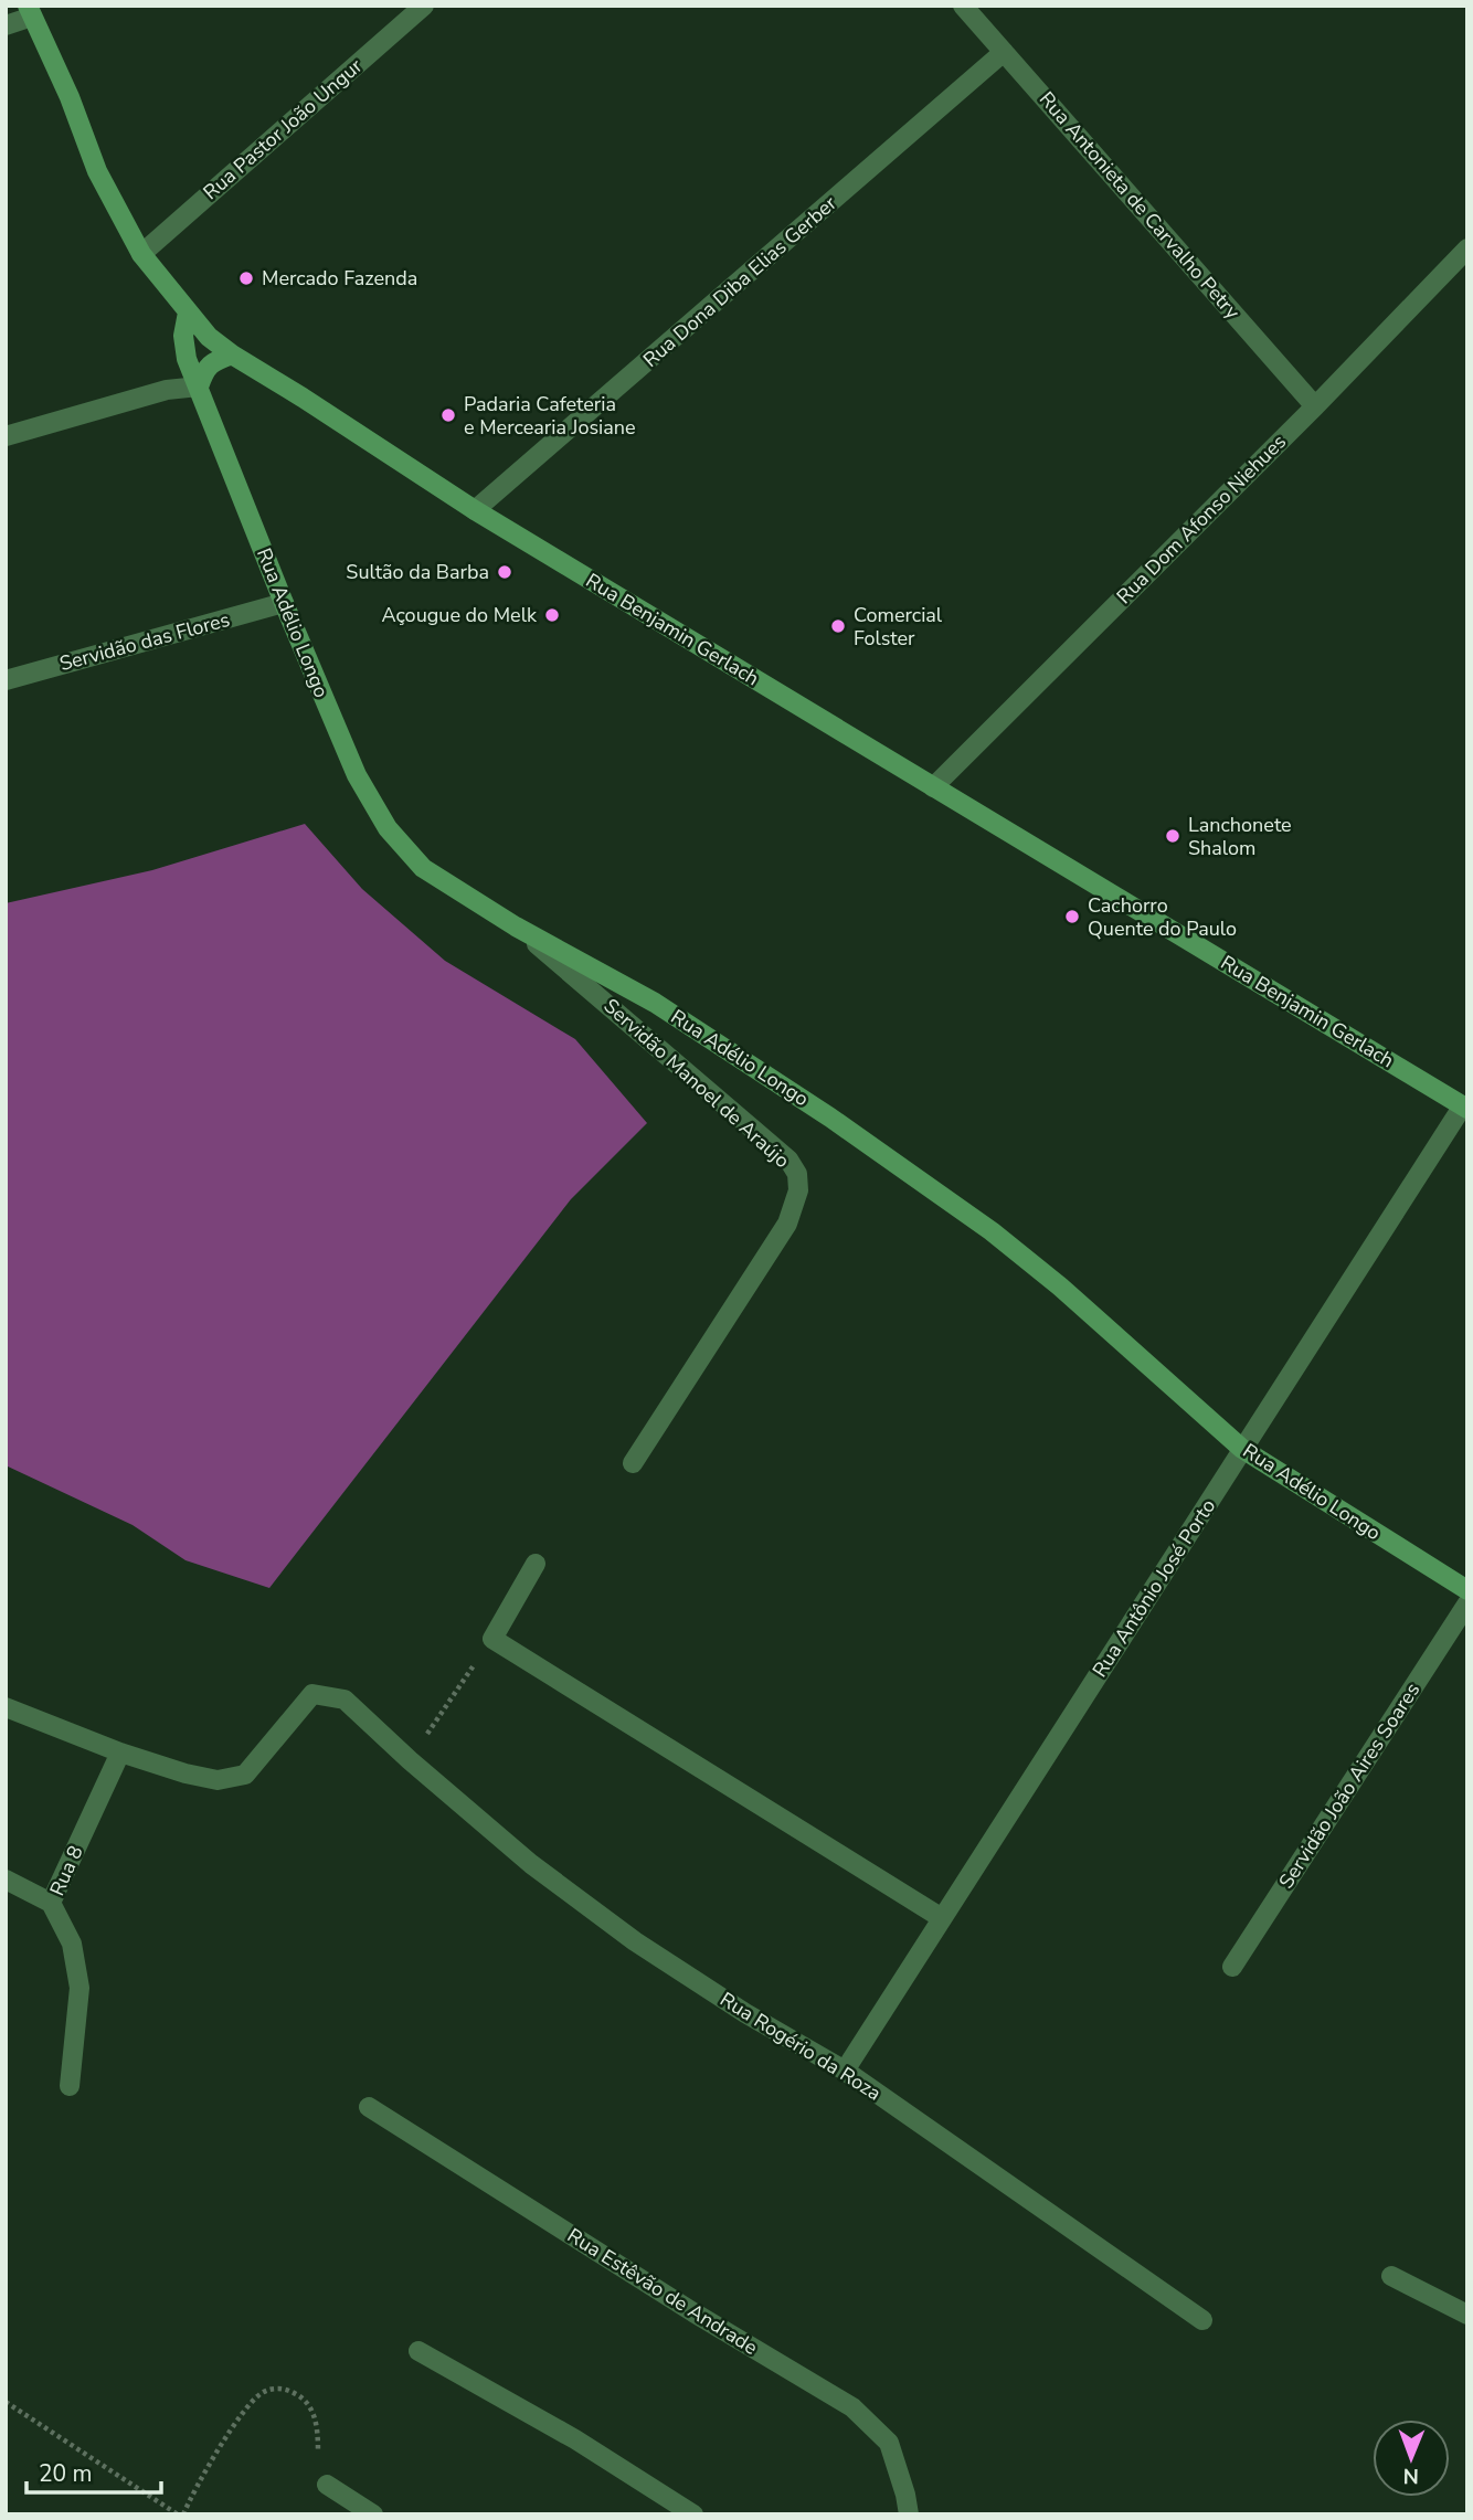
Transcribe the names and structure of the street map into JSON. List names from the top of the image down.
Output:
{
  "streets": {
    "street": [
      "Rua Pastor João Ungur",
      "Rua Antonieta de Carvalho Petry",
      "Rua Dona Diba Elias Gerber",
      "Rua Dom Afonso Niehues",
      "Rua Adélio Longo",
      "Rua Benjamin Gerlach",
      "Servidão das Flores",
      "Servidão Manoel de Araújo",
      "Rua Antônio José Porto",
      "Servidão João Aires Soares",
      "Rua 8",
      "Rua Rogério da Roza",
      "Rua Estêvão de Andrade"
    ]
  },
  "crossings": [
    ["Rua Pastor João Ungur", "Rua Benjamin Gerlach"],
    ["Rua Antonieta de Carvalho Petry", "Rua Dona Diba Elias Gerber"],
    ["Rua Antonieta de Carvalho Petry", "Rua Dom Afonso Niehues"],
    ["Rua Dona Diba Elias Gerber", "Rua Benjamin Gerlach"],
    ["Rua Dom Afonso Niehues", "Rua Benjamin Gerlach"],
    ["Rua Adélio Longo", "Rua Benjamin Gerlach"],
    ["Rua Adélio Longo", "Servidão das Flores"],
    ["Rua Adélio Longo", "Servidão Manoel de Araújo"],
    ["Rua Adélio Longo", "Rua Antônio José Porto"],
    ["Rua Benjamin Gerlach", "Rua Antônio José Porto"],
    ["Rua Antônio José Porto", "Rua Rogério da Roza"],
    ["Rua 8", "Rua Rogério da Roza"]
  ],
  "places": [
    "Mercado Fazenda",
    "Padaria Cafeteria e Mercearia Josiane",
    "Sultão da Barba",
    "Açougue do Melk",
    "Comercial Folster",
    "Lanchonete Shalom",
    "Cachorro Quente do Paulo"
  ],
  "scale_bar": "20 m",
  "north": "bottom"
}
